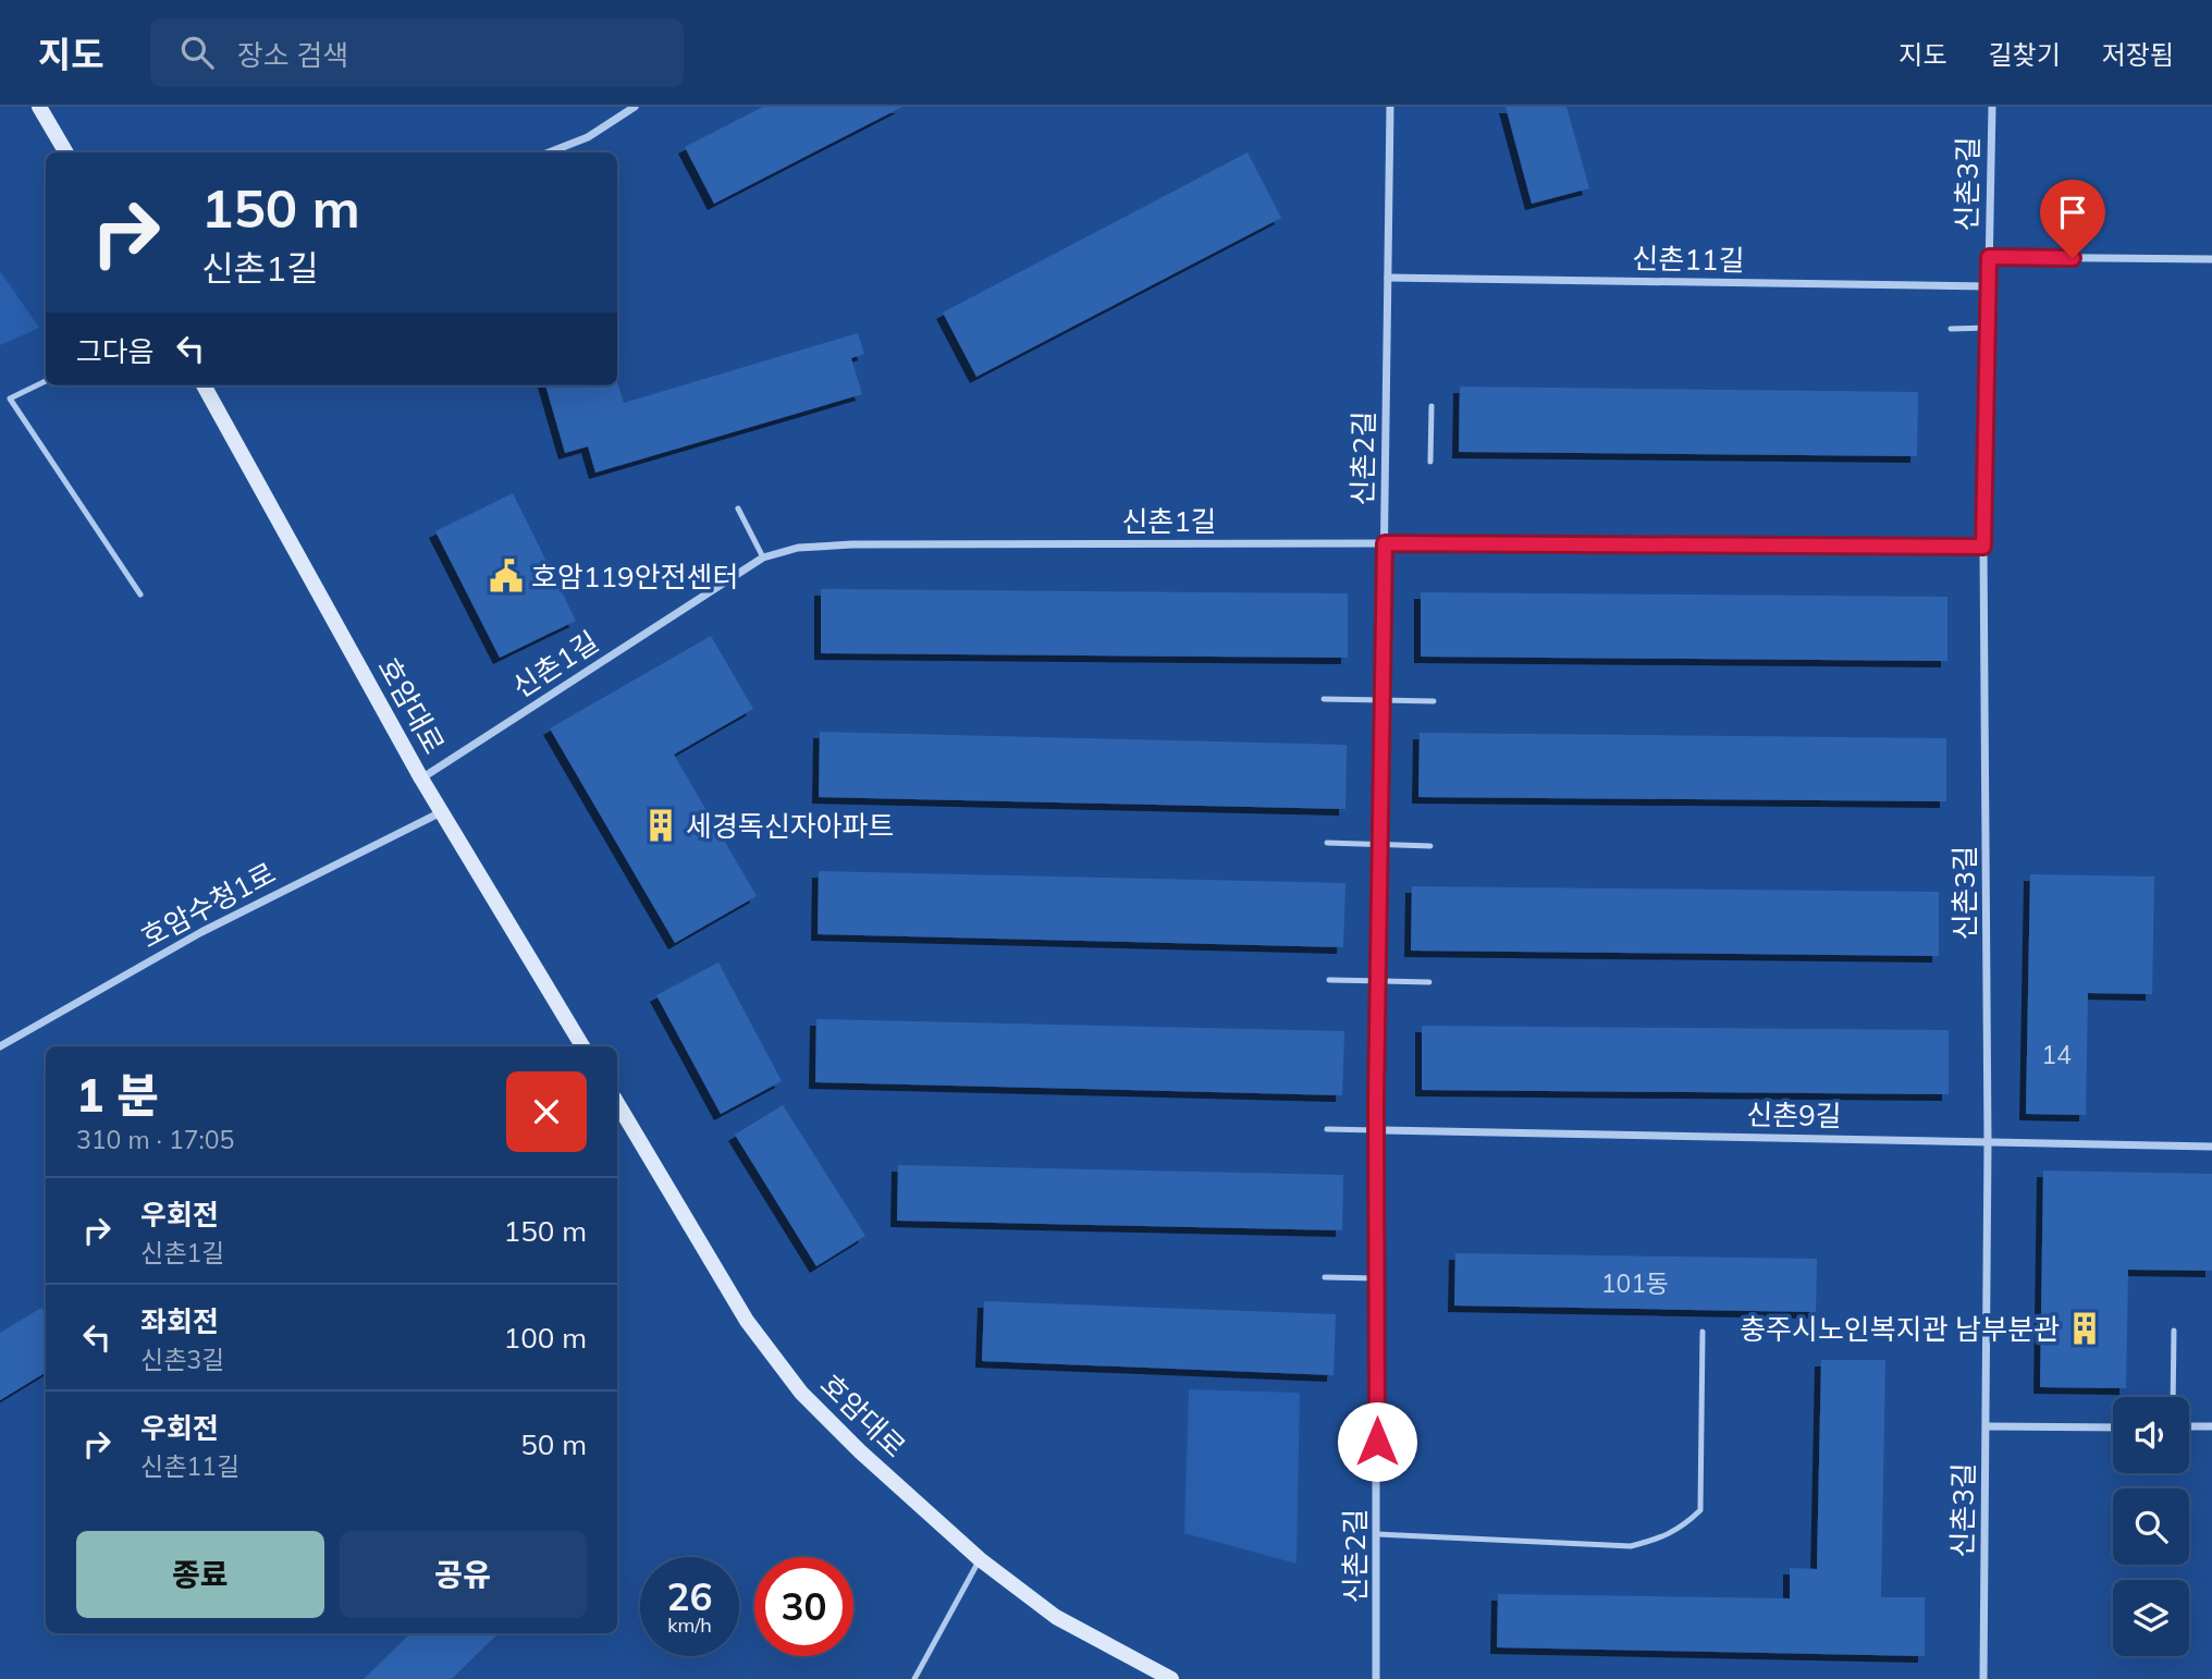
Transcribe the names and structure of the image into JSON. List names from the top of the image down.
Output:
{
  "streets": {
    "street": [
      "신촌3길",
      "신촌11길",
      "신촌2길",
      "신촌1길",
      "호암대로",
      "호암수청1로",
      "신촌9길"
    ]
  },
  "crossings": [
    ["신촌3길", "신촌11길"],
    ["신촌3길", "신촌1길"],
    ["신촌3길", "신촌9길"],
    ["신촌11길", "신촌2길"],
    ["신촌2길", "신촌1길"],
    ["신촌2길", "신촌9길"],
    ["신촌1길", "호암대로"],
    ["호암대로", "호암수청1로"]
  ],
  "places": {
    "public building": ["호암119안전센터"],
    "building": ["세경독신자아파트", "충주시노인복지관 남부분관"]
  },
  "house_numbers": ["14", "101동"],
  "page": {
    "header": "지도",
    "search": "장소 검색",
    "nav": ["지도", "길찾기", "저장됨"],
    "turn": ["150 m", "신촌1길"],
    "then": "그다음",
    "heading": ["1 분", "310 m · 17:05"],
    "list": [
      {
        "name": "우회전",
        "note": "신촌1길",
        "value": "150 m"
      },
      {
        "name": "좌회전",
        "note": "신촌3길",
        "value": "100 m"
      },
      {
        "name": "우회전",
        "note": "신촌11길",
        "value": "50 m"
      }
    ],
    "buttons": ["종료", "공유"],
    "speed": "26 km/h",
    "limit": "30"
  }
}
